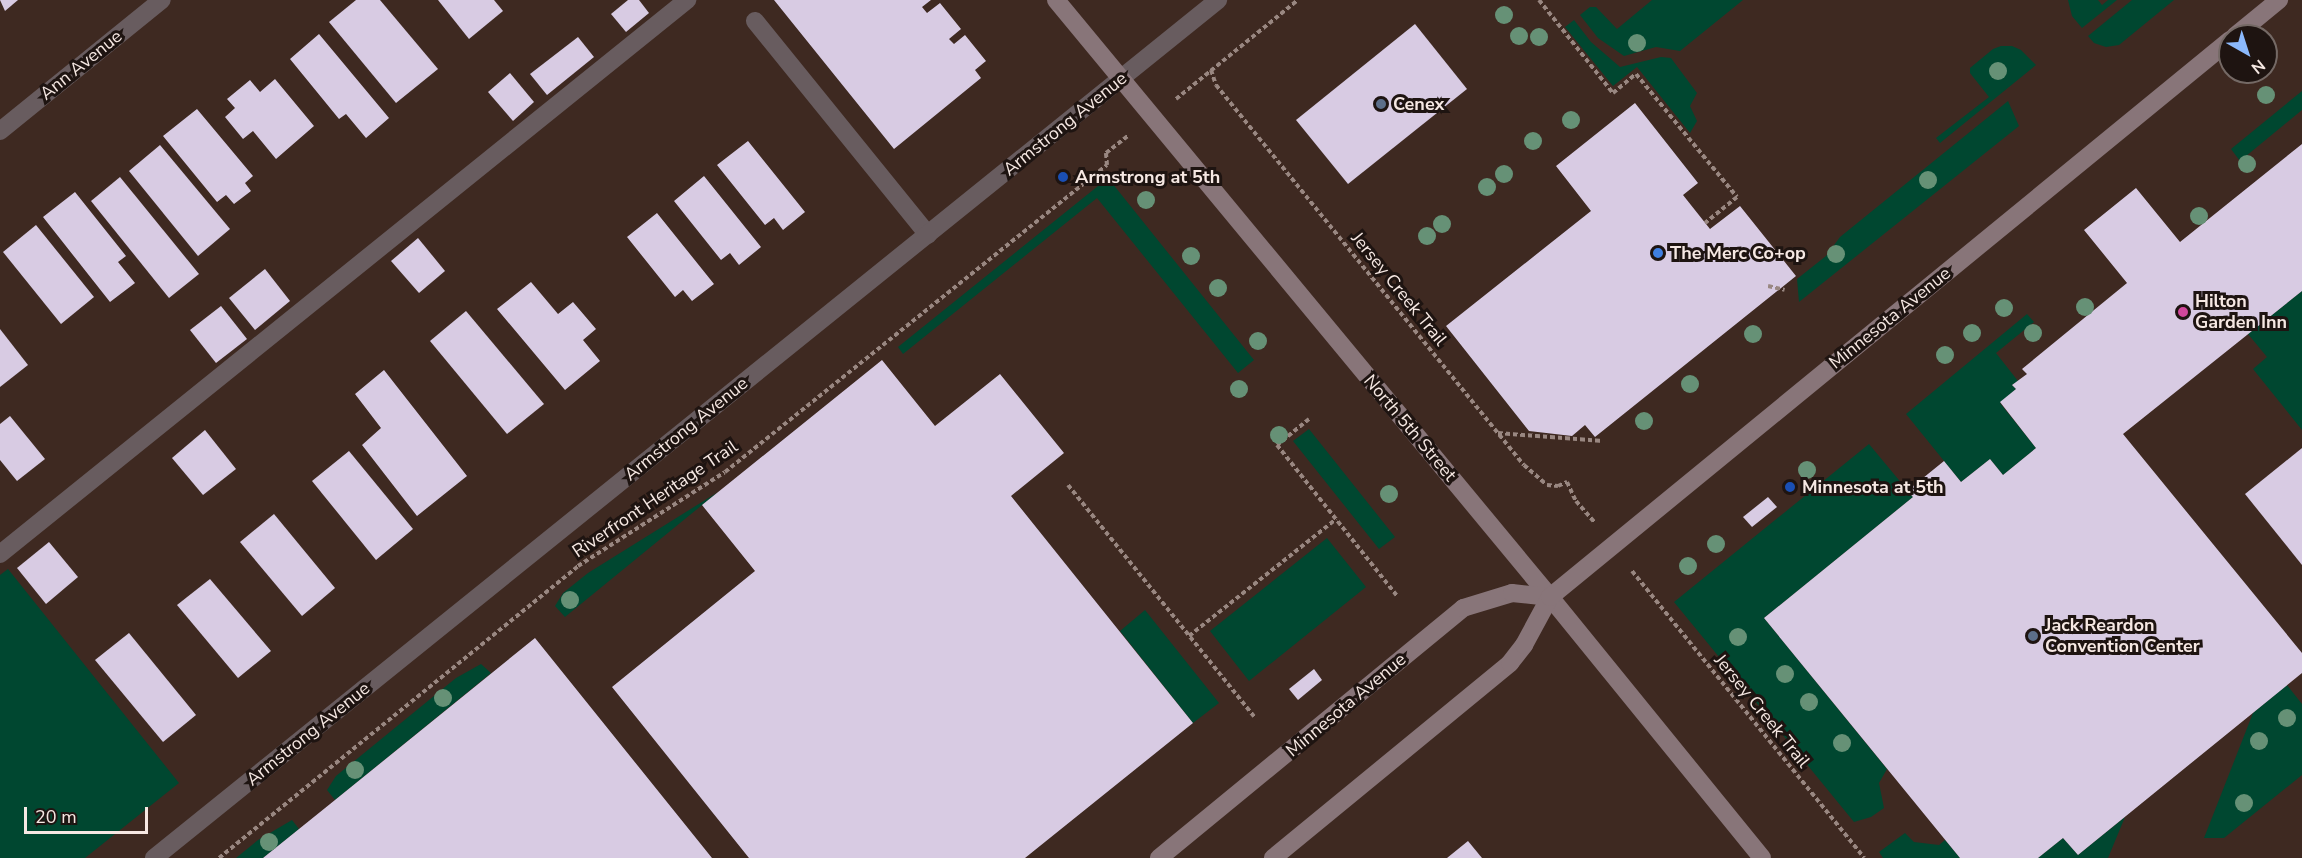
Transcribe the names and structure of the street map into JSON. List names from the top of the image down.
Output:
{
  "streets": {
    "main road": ["Minnesota Avenue", "North 5th Street"],
    "street": ["Ann Avenue", "Armstrong Avenue"],
    "path": ["Jersey Creek Trail", "Riverfront Heritage Trail"]
  },
  "crossings": [
    ["Armstrong Avenue", "North 5th Street"],
    ["Minnesota Avenue", "North 5th Street"]
  ],
  "places": [
    "Cenex",
    "Armstrong at 5th",
    "The Merc Co+op",
    "Hilton Garden Inn",
    "Minnesota at 5th",
    "Jack Reardon Convention Center"
  ],
  "scale_bar": "20 m",
  "north": "bottom right"
}
